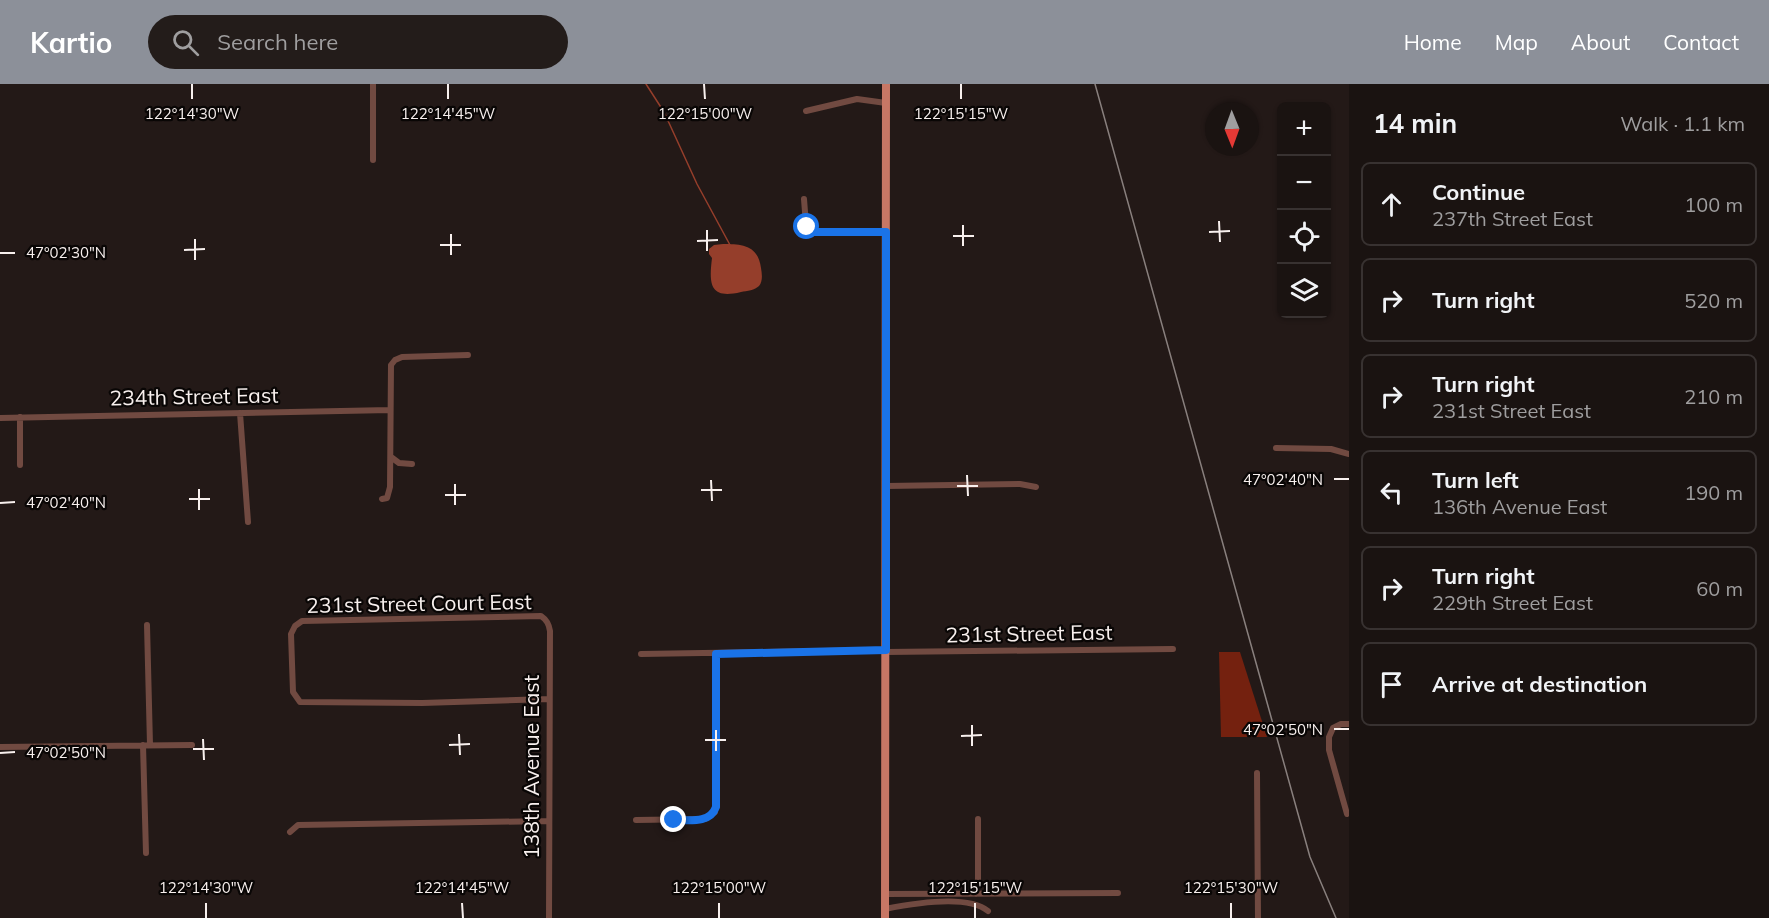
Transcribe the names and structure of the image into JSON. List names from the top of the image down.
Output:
{
  "streets": {
    "street": [
      "234th Street East",
      "231st Street Court East",
      "231st Street East",
      "138th Avenue East"
    ]
  },
  "crossings": [
    ["231st Street Court East", "138th Avenue East"]
  ],
  "north": "bottom",
  "page": {
    "header": "Kartio",
    "search": "Search here",
    "nav": [
      "Home",
      "Map",
      "About",
      "Contact"
    ],
    "heading": ["14 min", "Walk · 1.1 km"],
    "map_buttons": ["+", "−"],
    "list": [
      ["Continue", "237th Street East", "100 m"],
      ["Turn right", "520 m"],
      ["Turn right", "231st Street East", "210 m"],
      ["Turn left", "136th Avenue East", "190 m"],
      ["Turn right", "229th Street East", "60 m"],
      "Arrive at destination"
    ]
  },
  "coordinates": [
    "122°14'30\"W",
    "122°14'45\"W",
    "122°15'00\"W",
    "122°15'15\"W",
    "47°02'30\"N",
    "47°02'40\"N",
    "47°02'50\"N",
    "122°15'30\"W"
  ]
}
